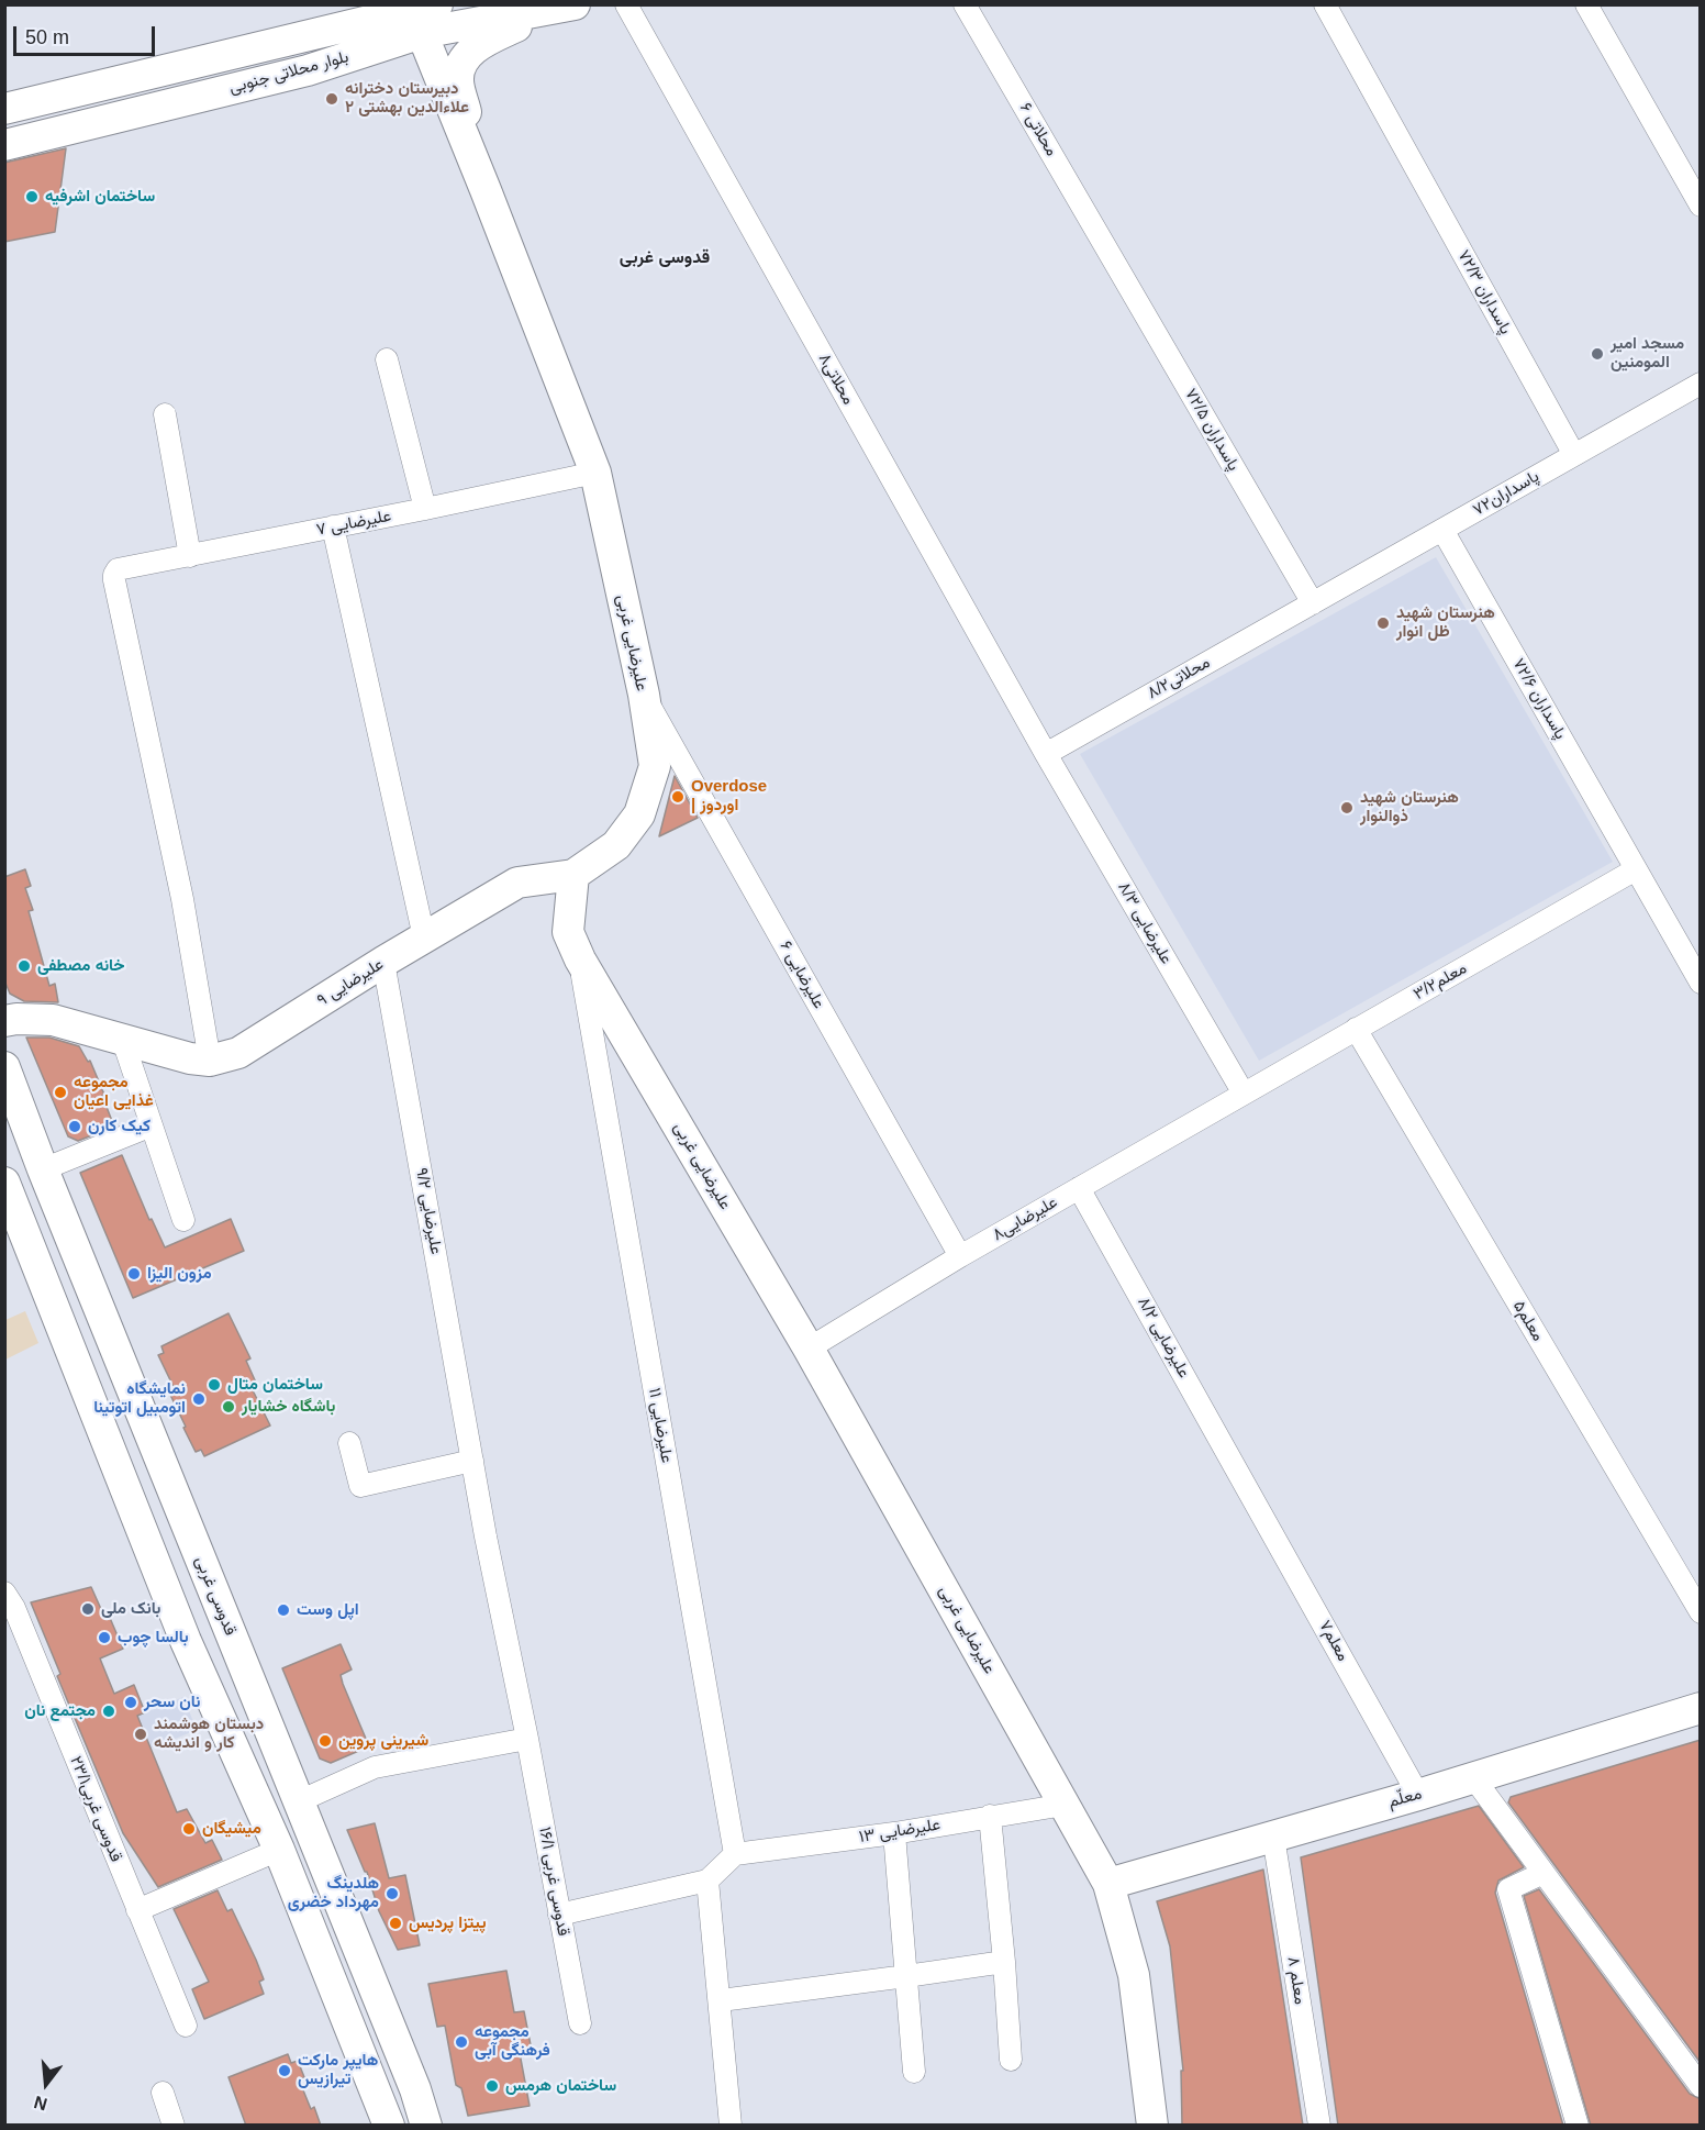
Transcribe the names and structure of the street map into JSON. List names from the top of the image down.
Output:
{
  "streets": {
    "street": [
      "بلوار محلاتی جنوبی",
      "۶ محلاتی",
      "۷۲/۳ پاسداران",
      "محلاتی۸",
      "۷۲/۵ پاسداران",
      "پاسداران۷۲",
      "۷ علیرضایی",
      "علیرضایی غربی",
      "محلاتی۸/۲",
      "۷۲/۶ پاسداران",
      "۸/۳ علیرضایی",
      "۶ علیرضایی",
      "معلم۳/۲",
      "۹ علیرضایی",
      "۹/۲ علیرضایی",
      "علیرضایی۸",
      "معلم۵",
      "علیرضایی ۸/۲",
      "۱۱ علیرضایی",
      "قدوسی غربی",
      "معلم۷",
      "معلّم",
      "قدوسی غربی۲۳/۱",
      "۱۳ علیرضایی",
      "۱۶/۱ قدوسی غربی",
      "۸ معلم"
    ]
  },
  "crossings": [
    ["بلوار محلاتی جنوبی", "علیرضایی غربی"],
    ["۶ محلاتی", "۷۲/۵ پاسداران"],
    ["۷۲/۳ پاسداران", "پاسداران۷۲"],
    ["محلاتی۸", "محلاتی۸/۲"],
    ["محلاتی۸", "۸/۳ علیرضایی"],
    ["۷۲/۵ پاسداران", "پاسداران۷۲"],
    ["۷۲/۵ پاسداران", "محلاتی۸/۲"],
    ["پاسداران۷۲", "محلاتی۸/۲"],
    ["پاسداران۷۲", "۷۲/۶ پاسداران"],
    ["۷ علیرضایی", "علیرضایی غربی"],
    ["۷ علیرضایی", "۹ علیرضایی"],
    ["علیرضایی غربی", "۶ علیرضایی"],
    ["علیرضایی غربی", "۹ علیرضایی"],
    ["علیرضایی غربی", "علیرضایی۸"],
    ["علیرضایی غربی", "۱۱ علیرضایی"],
    ["علیرضایی غربی", "معلّم"],
    ["علیرضایی غربی", "۱۳ علیرضایی"],
    ["محلاتی۸/۲", "۸/۳ علیرضایی"],
    ["۷۲/۶ پاسداران", "معلم۳/۲"],
    ["۸/۳ علیرضایی", "معلم۳/۲"],
    ["۸/۳ علیرضایی", "علیرضایی۸"],
    ["۶ علیرضایی", "علیرضایی۸"],
    ["معلم۳/۲", "علیرضایی۸"],
    ["معلم۳/۲", "معلم۵"],
    ["۹ علیرضایی", "۹/۲ علیرضایی"],
    ["۹/۲ علیرضایی", "۱۶/۱ قدوسی غربی"],
    ["علیرضایی۸", "علیرضایی ۸/۲"],
    ["علیرضایی ۸/۲", "معلم۷"],
    ["۱۱ علیرضایی", "۱۳ علیرضایی"],
    ["معلم۷", "معلّم"],
    ["معلّم", "۸ معلم"]
  ],
  "districts": ["قدوسی غربی"],
  "places": [
    "دبیرستان دخترانه علاءالدین بهشتی ۲",
    "ساختمان اشرفیه",
    "مسجد امیر المومنین",
    "هنرستان شهید ظل انوار",
    "Overdose | اوردوز",
    "هنرستان شهید ذوالنوار",
    "خانه مصطفی",
    "مجموعه غذایی اعیان",
    "کیک کارن",
    "مزون الیزا",
    "ساختمان متال",
    "نمایشگاه اتومبیل اتوتینا",
    "باشگاه خشایار",
    "بانک ملی",
    "اپل وست",
    "بالسا چوب",
    "نان سحر",
    "مجتمع نان",
    "دبستان هوشمند کار و اندیشه",
    "شیرینی پروین",
    "میشیگان",
    "هلدینگ مهرداد خضری",
    "پیتزا پردیس",
    "مجموعه فرهنگی آبی",
    "هایپر مارکت تیرازیس",
    "ساختمان هرمس"
  ],
  "scale_bar": "50 m",
  "north": "bottom"
}
